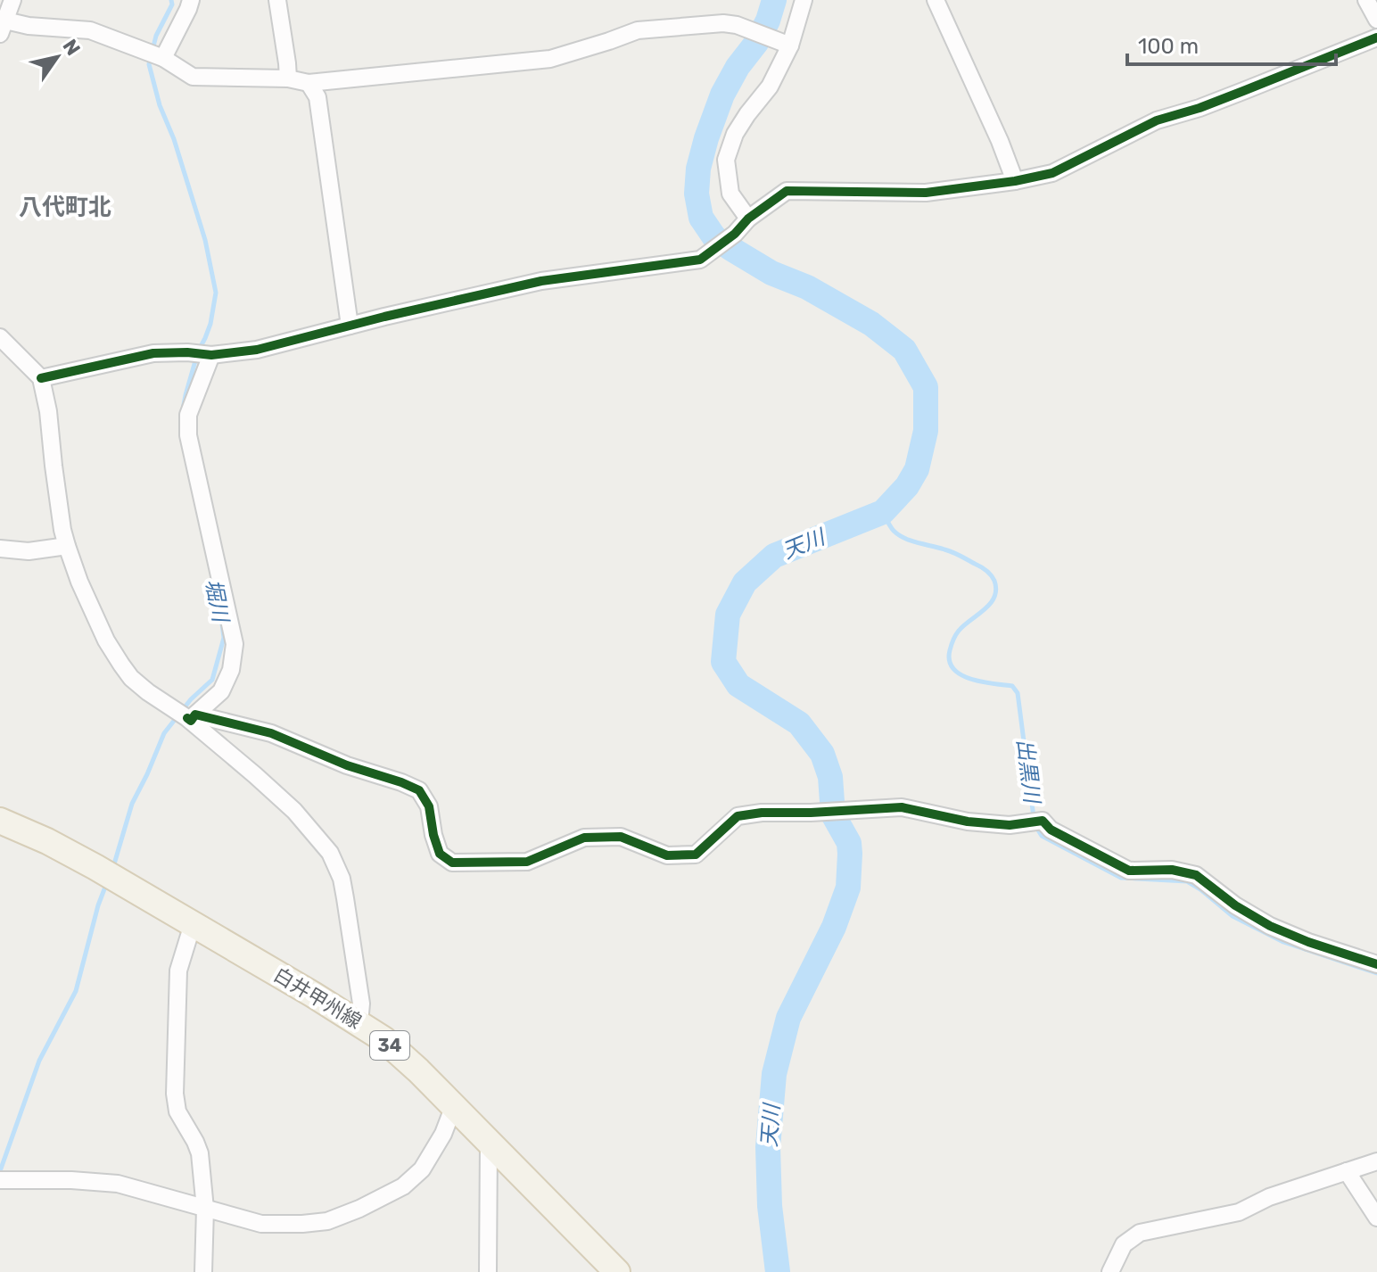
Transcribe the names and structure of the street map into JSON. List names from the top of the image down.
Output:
{
  "streets": {
    "main road": ["白井甲州線", "34"]
  },
  "districts": ["八代町北"],
  "water": ["天川", "堀川", "出黒川"],
  "scale_bar": "100 m",
  "north": "top right"
}
